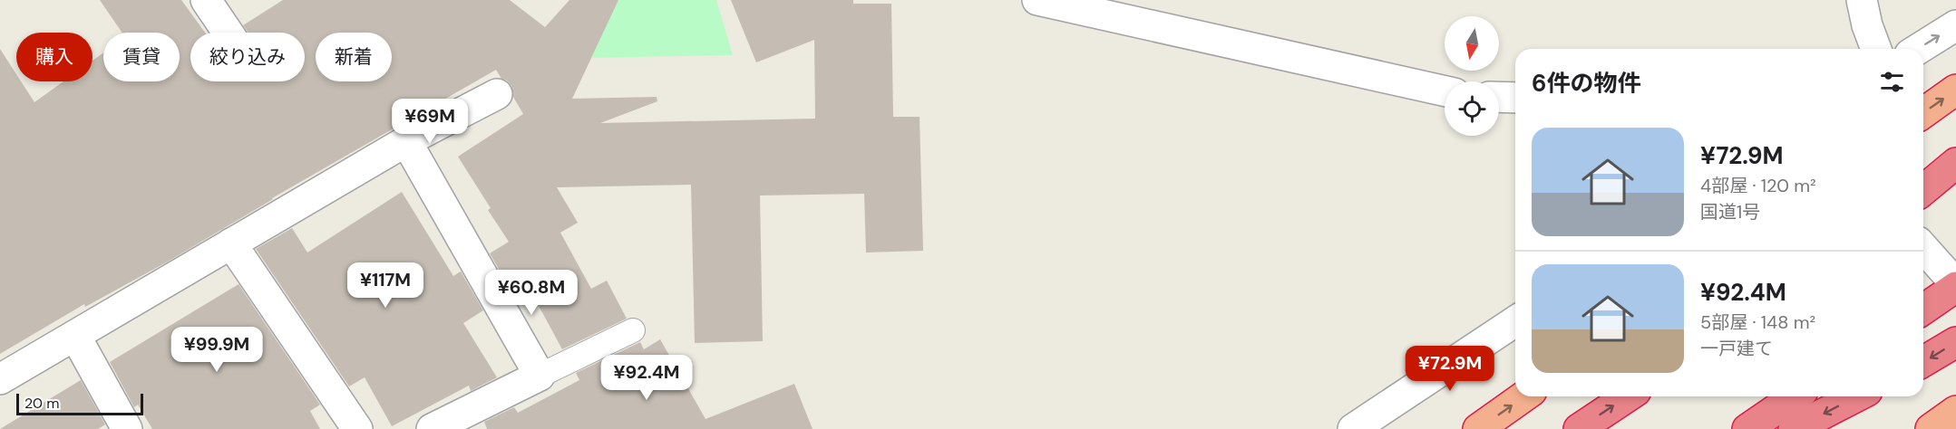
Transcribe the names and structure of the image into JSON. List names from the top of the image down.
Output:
{
  "scale_bar": "20 m",
  "north": "bottom",
  "page": {
    "chip": [
      "購入",
      "賃貸",
      "絞り込み",
      "新着"
    ],
    "heading": "6件の物件",
    "price": [
      "¥69M",
      "¥117M",
      "¥60.8M",
      "¥99.9M",
      "¥72.9M",
      "¥92.4M"
    ],
    "list": [
      {
        "name": "¥72.9M",
        "note": "4部屋 · 120 m² · 国道1号"
      },
      {
        "name": "¥92.4M",
        "note": "5部屋 · 148 m² · 一戸建て"
      }
    ],
    "scale": "20 m"
  }
}
